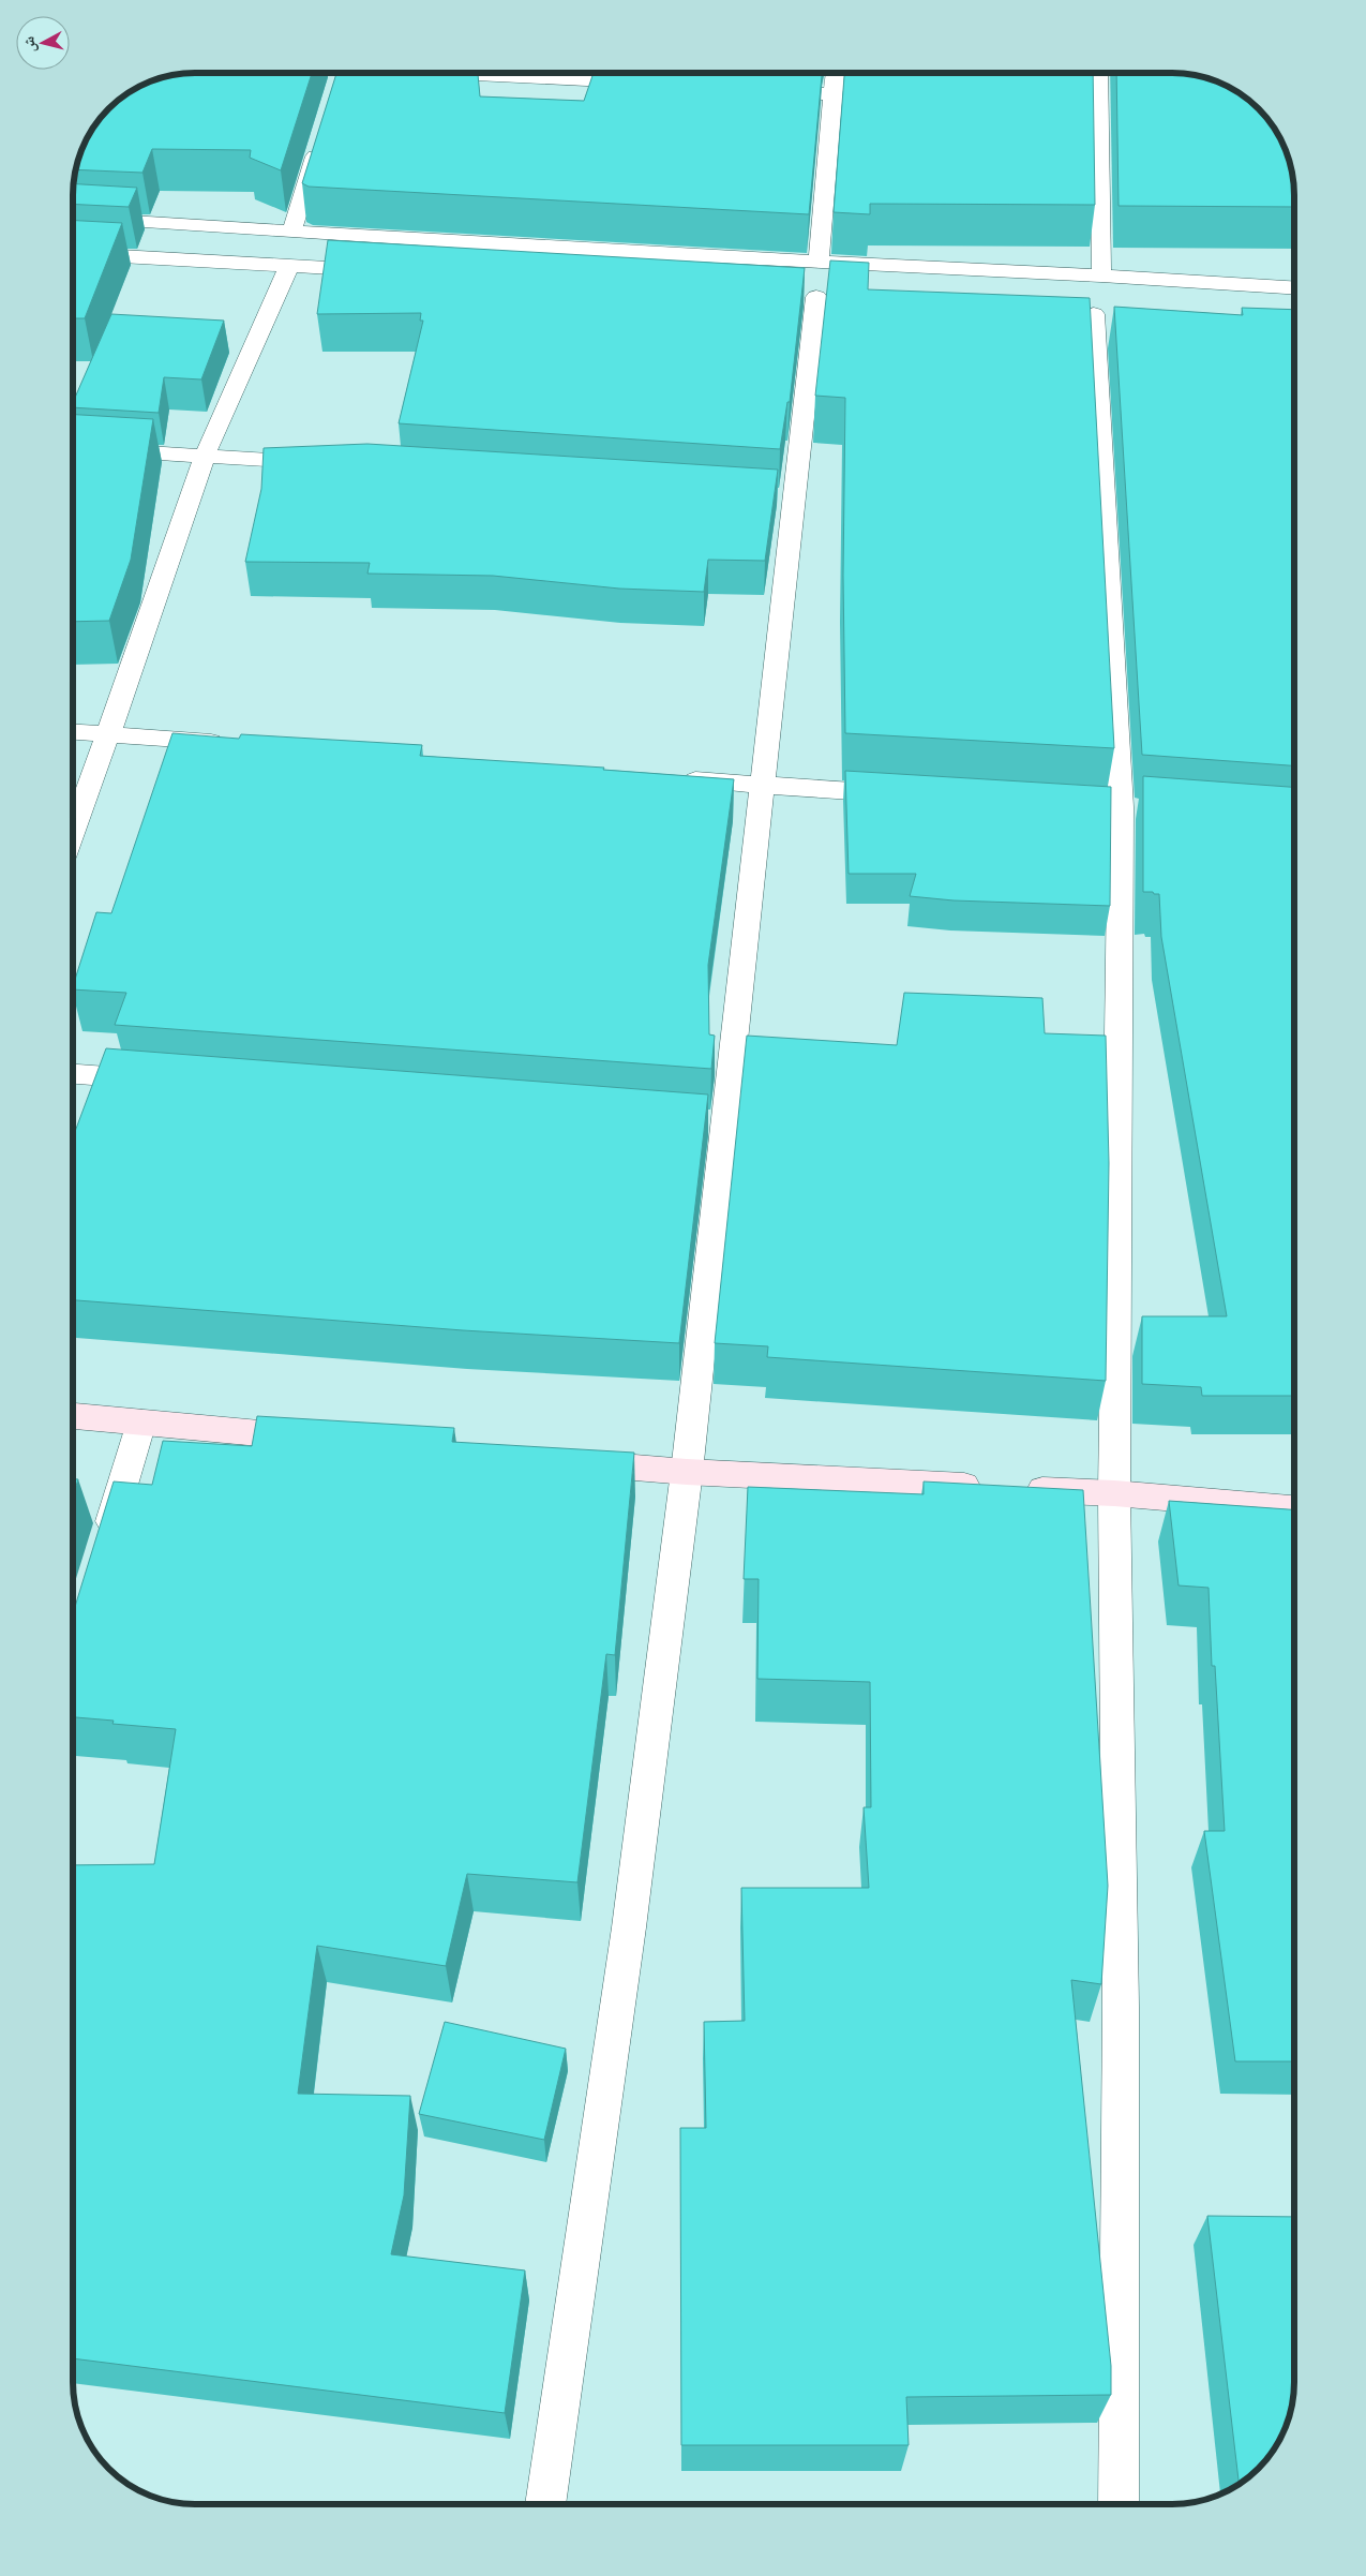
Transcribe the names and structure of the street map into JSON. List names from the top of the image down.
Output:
{
  "north": "left"
}
